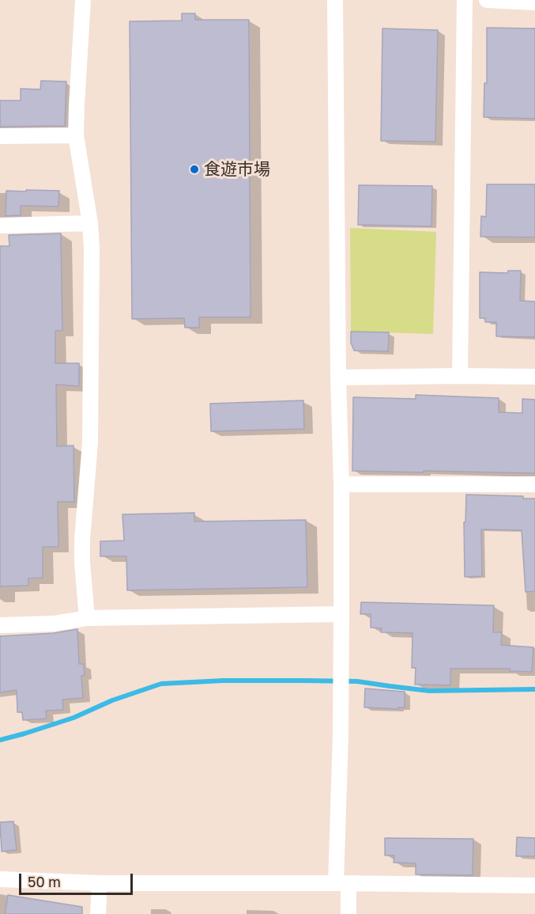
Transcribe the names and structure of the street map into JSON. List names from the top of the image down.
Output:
{
  "places": ["食遊市場"],
  "scale_bar": "50 m"
}
